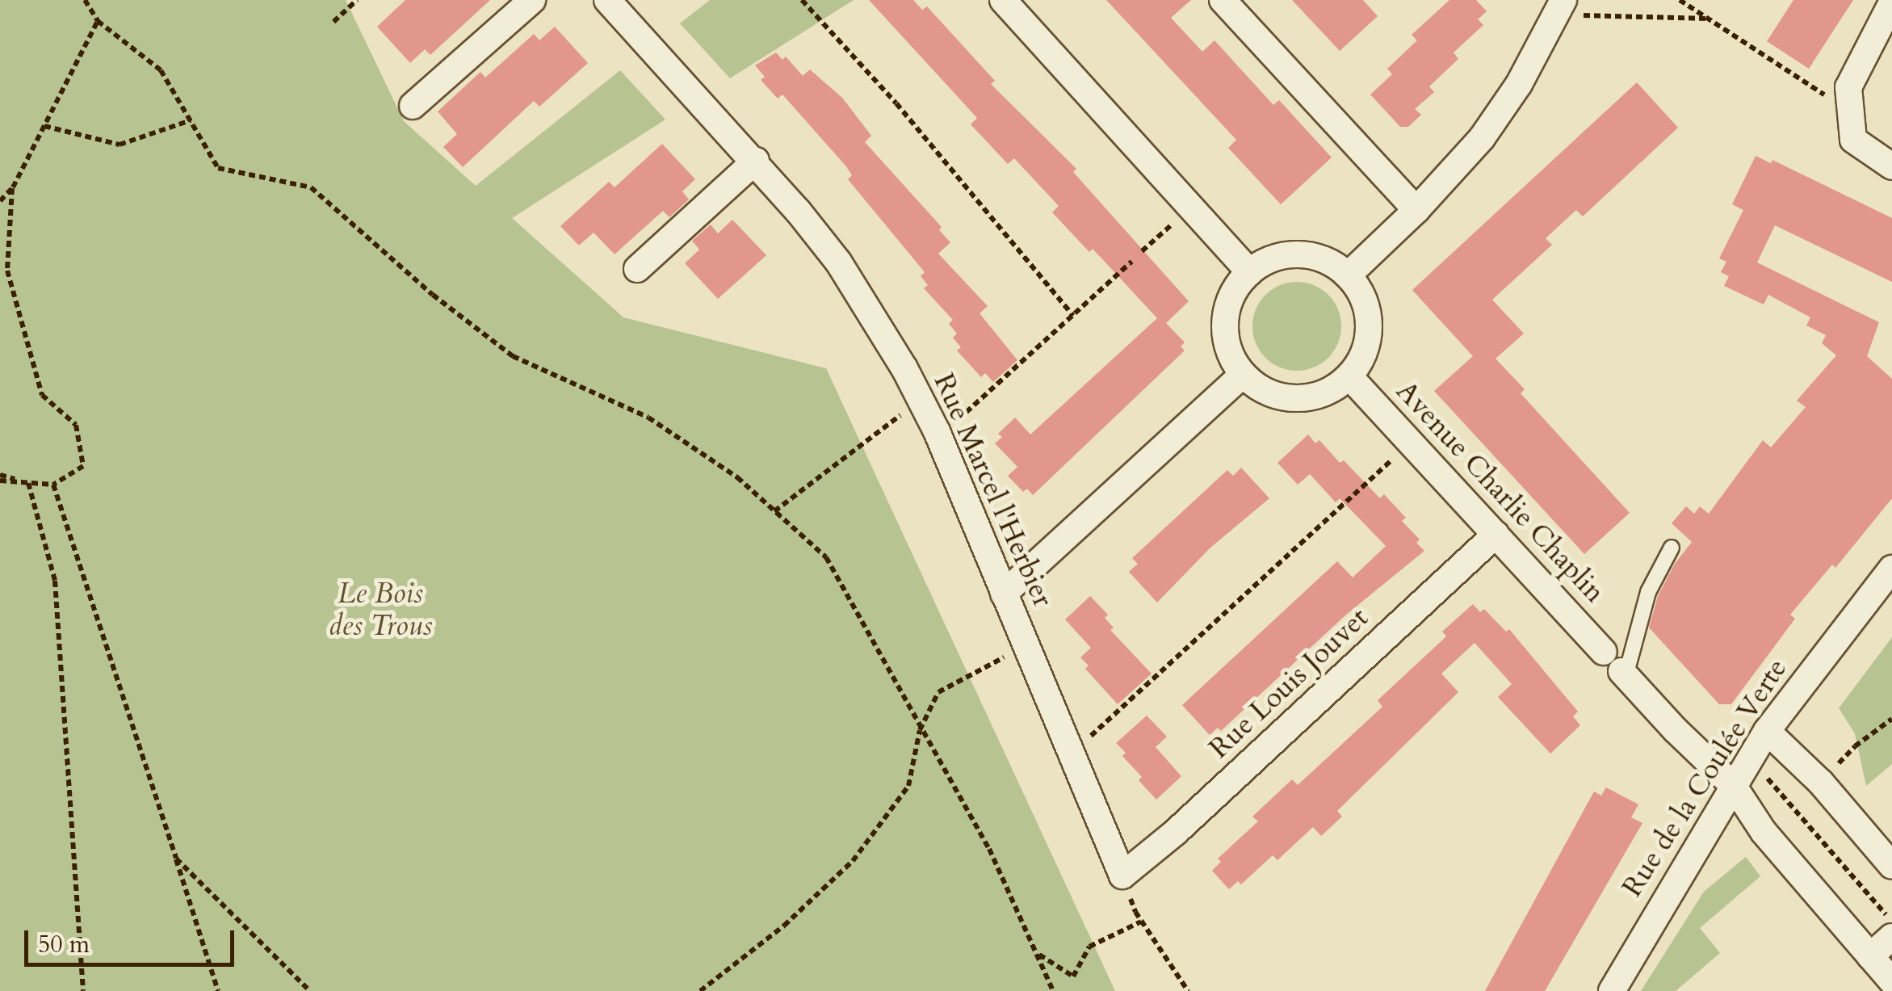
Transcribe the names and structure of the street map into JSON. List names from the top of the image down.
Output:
{
  "streets": {
    "street": [
      "Rue Marcel l'Herbier",
      "Avenue Charlie Chaplin",
      "Rue Louis Jouvet",
      "Rue de la Coulée Verte"
    ]
  },
  "crossings": [
    ["Rue Marcel l'Herbier", "Rue Louis Jouvet"],
    ["Avenue Charlie Chaplin", "Rue Louis Jouvet"],
    ["Avenue Charlie Chaplin", "Rue de la Coulée Verte"]
  ],
  "parks": ["Le Bois des Trous"],
  "scale_bar": "50 m"
}
